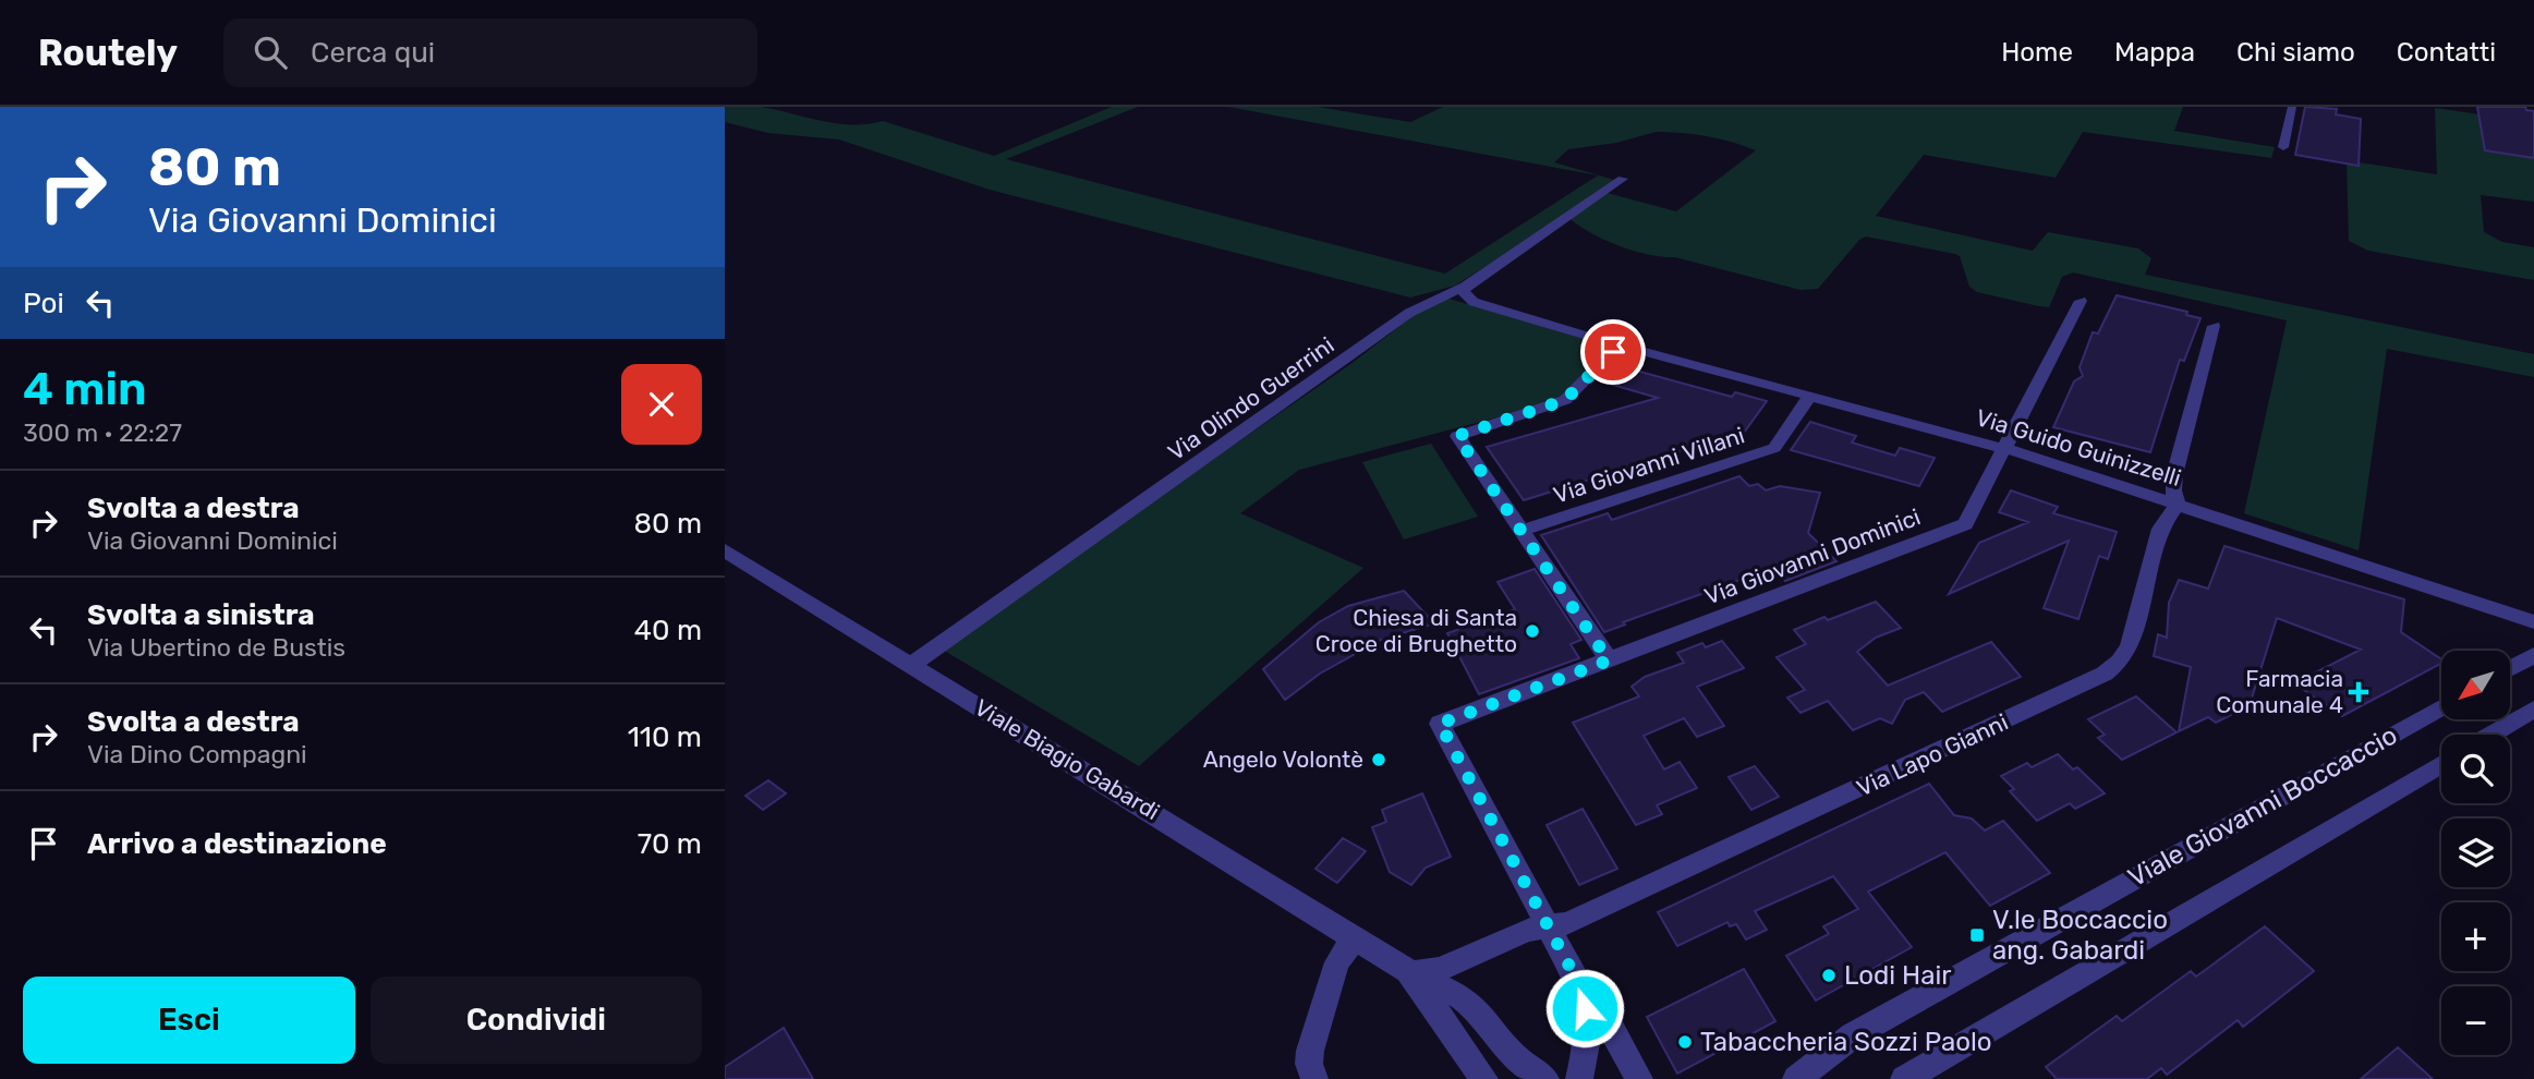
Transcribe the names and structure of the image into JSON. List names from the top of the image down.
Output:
{
  "streets": {
    "street": [
      "Via Olindo Guerrini",
      "Via Guido Guinizzelli",
      "Via Giovanni Villani",
      "Via Giovanni Dominici",
      "Via Lapo Gianni",
      "Viale Biagio Gabardi",
      "Viale Giovanni Boccaccio"
    ]
  },
  "crossings": [
    ["Via Olindo Guerrini", "Via Guido Guinizzelli"],
    ["Via Olindo Guerrini", "Viale Biagio Gabardi"],
    ["Via Guido Guinizzelli", "Via Giovanni Villani"],
    ["Via Guido Guinizzelli", "Via Giovanni Dominici"],
    ["Via Guido Guinizzelli", "Via Lapo Gianni"],
    ["Via Giovanni Dominici", "Via Lapo Gianni"],
    ["Via Lapo Gianni", "Viale Biagio Gabardi"]
  ],
  "places": {
    "other": [
      "Chiesa di Santa Croce di Brughetto",
      "Angelo Volontè",
      "Lodi Hair",
      "Tabaccheria Sozzi Paolo"
    ],
    "health": ["Farmacia Comunale 4"],
    "transit": ["V.le Boccaccio ang. Gabardi"]
  },
  "north": "bottom left",
  "page": {
    "header": "Routely",
    "search": "Cerca qui",
    "nav": [
      "Home",
      "Mappa",
      "Chi siamo",
      "Contatti"
    ],
    "turn": ["80 m", "Via Giovanni Dominici"],
    "then": "Poi",
    "heading": ["4 min", "300 m · 22:27"],
    "list": [
      {
        "name": "Svolta a destra",
        "note": "Via Giovanni Dominici",
        "value": "80 m"
      },
      {
        "name": "Svolta a sinistra",
        "note": "Via Ubertino de Bustis",
        "value": "40 m"
      },
      {
        "name": "Svolta a destra",
        "note": "Via Dino Compagni",
        "value": "110 m"
      },
      {
        "name": "Arrivo a destinazione",
        "value": "70 m"
      }
    ],
    "map_buttons": ["+", "−"],
    "buttons": ["Esci", "Condividi"]
  }
}
